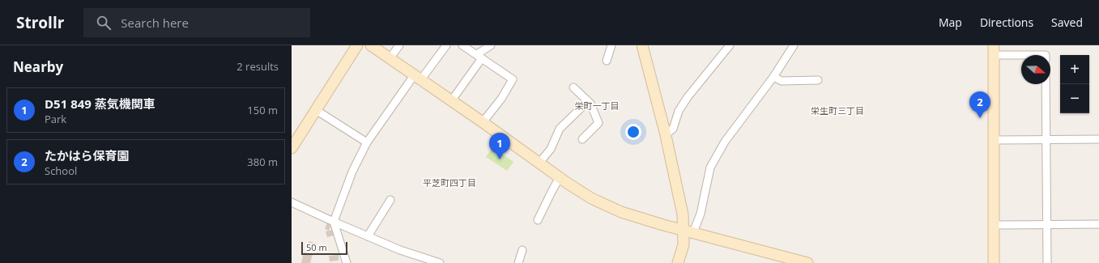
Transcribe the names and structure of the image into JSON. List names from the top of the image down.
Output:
{
  "districts": ["栄町一丁目", "栄生町三丁目", "平芝町四丁目"],
  "scale_bar": "50 m",
  "north": "right",
  "page": {
    "header": "Strollr",
    "search": "Search here",
    "nav": ["Map", "Directions", "Saved"],
    "heading": ["Nearby", "2 results"],
    "map_buttons": ["+", "−"],
    "list": [
      {
        "mark": "1",
        "name": "D51 849 蒸気機関車",
        "note": "Park",
        "value": "150 m"
      },
      {
        "mark": "2",
        "name": "たかはら保育園",
        "note": "School",
        "value": "380 m"
      }
    ],
    "pins": ["2", "1"],
    "scale": "50 m"
  }
}
